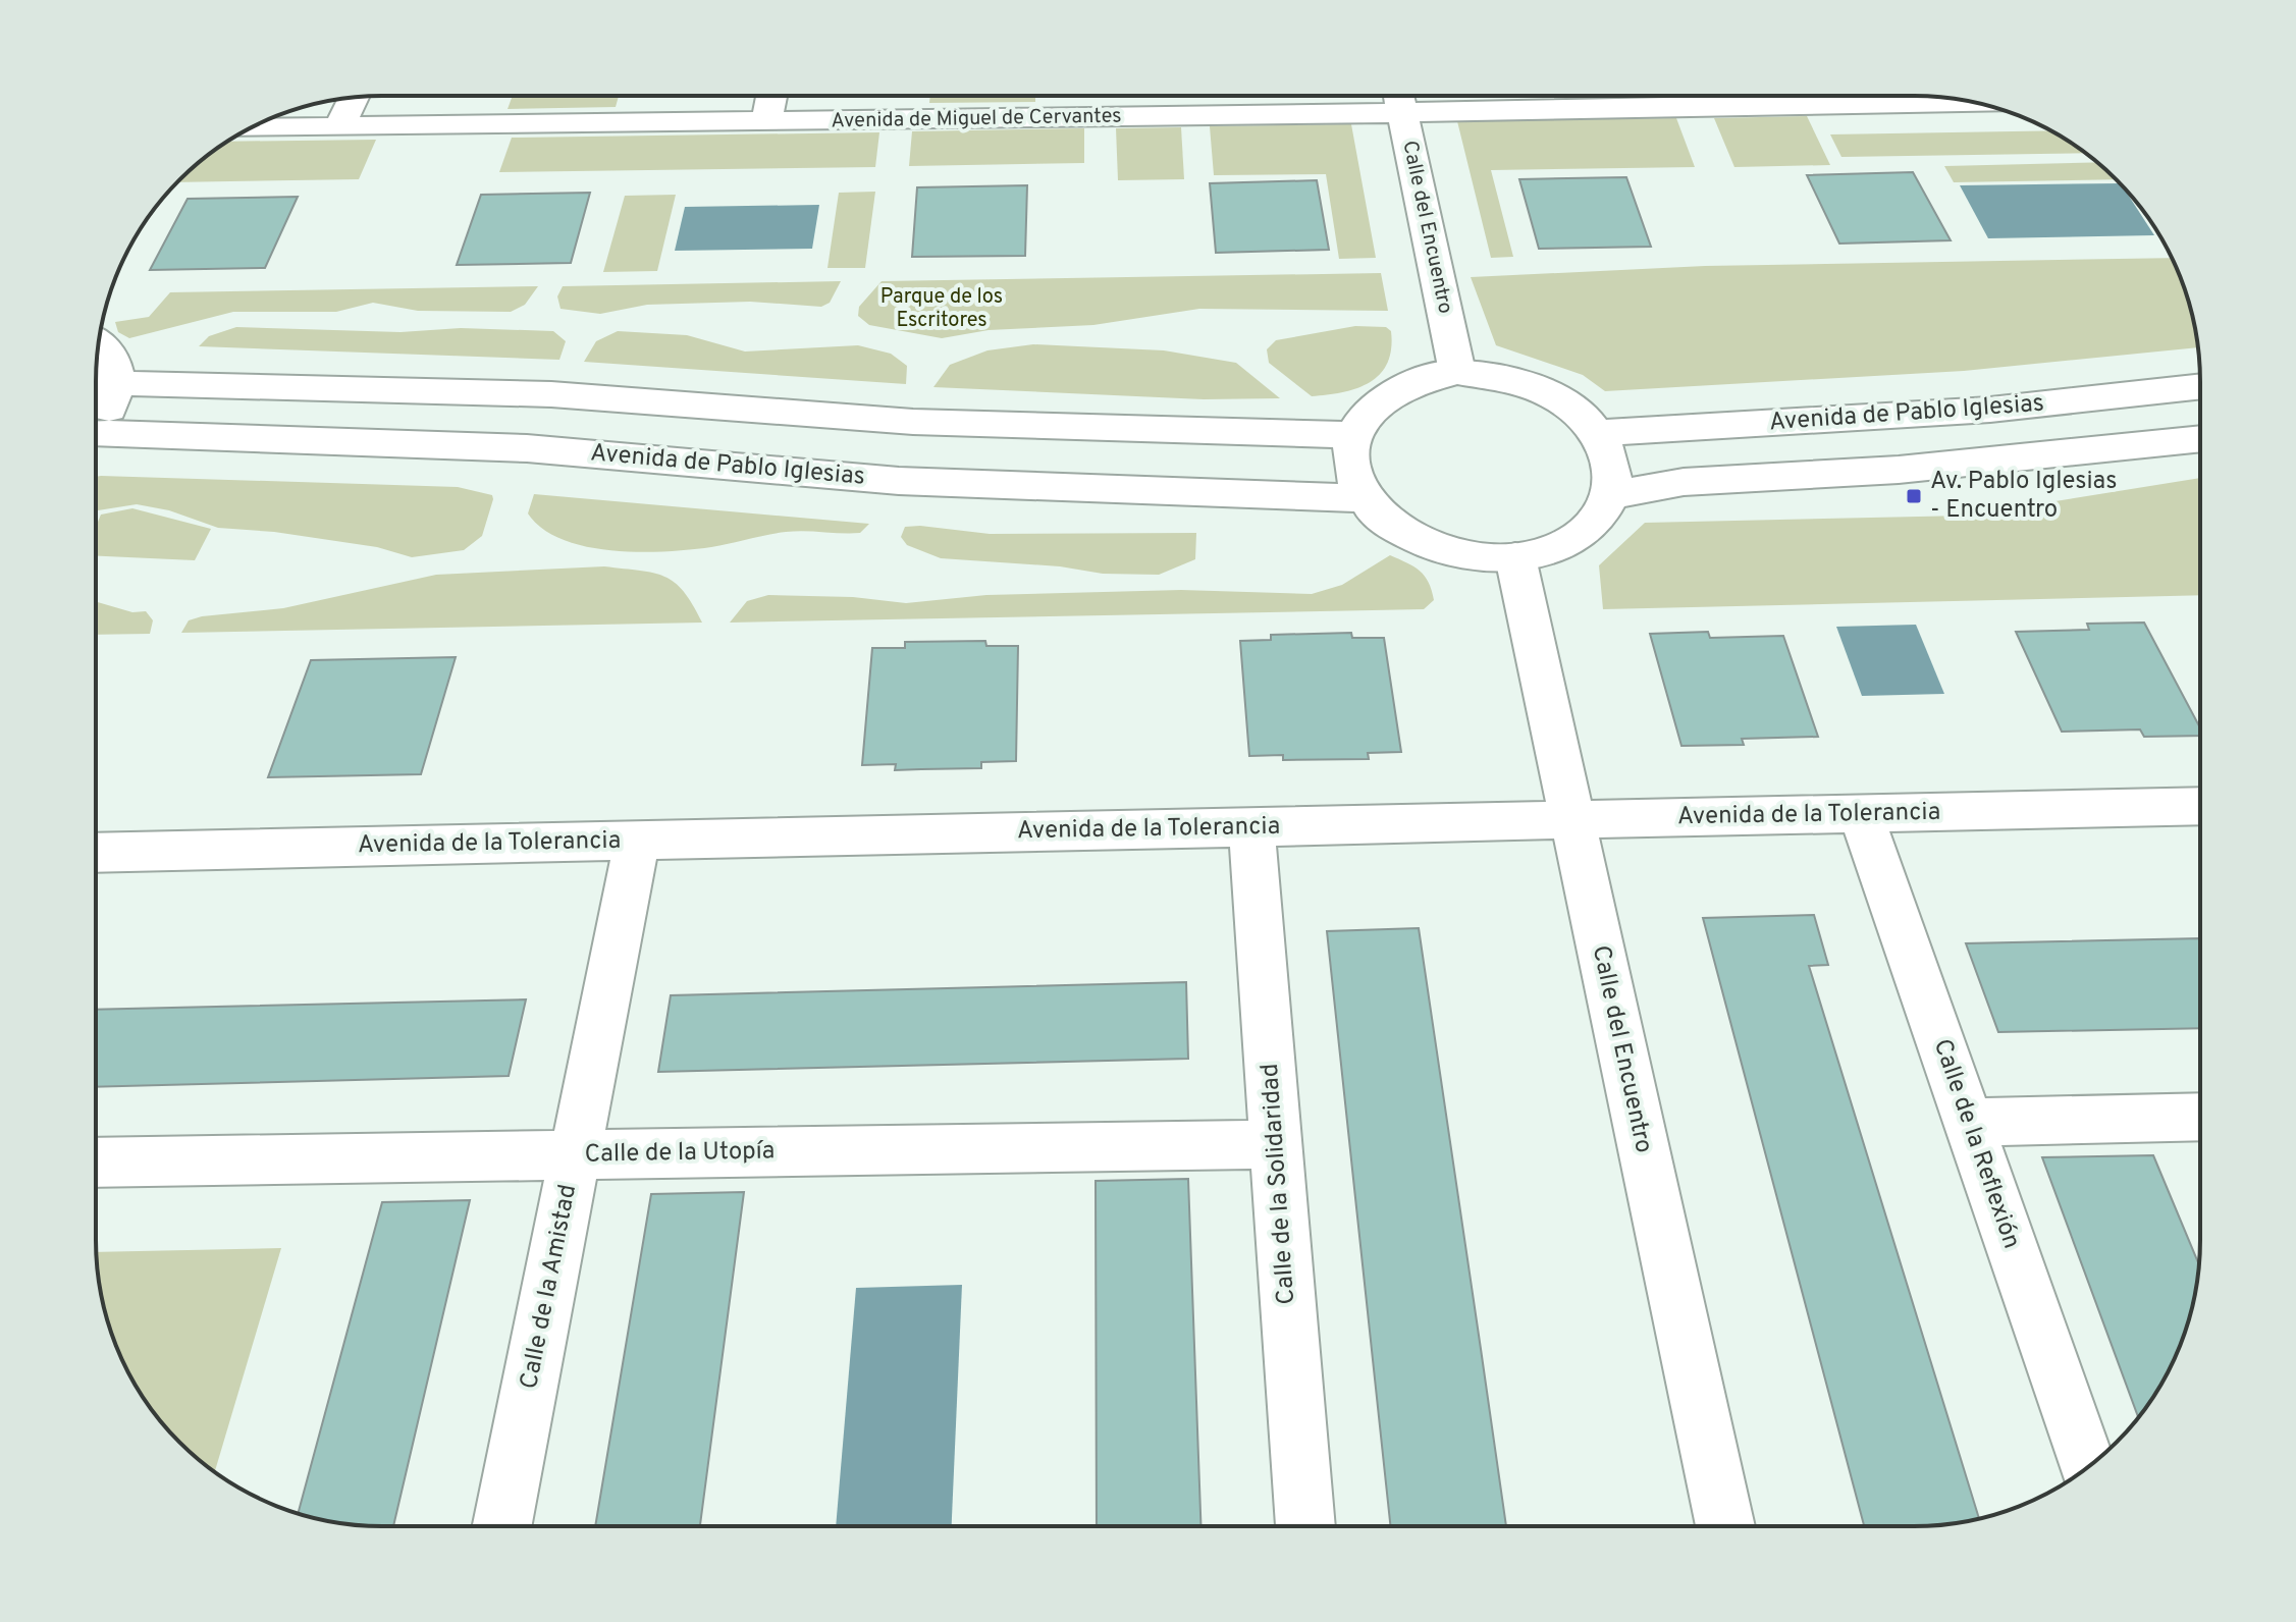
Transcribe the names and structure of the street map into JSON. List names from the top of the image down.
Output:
{
  "streets": {
    "street": [
      "Avenida de Miguel de Cervantes",
      "Calle del Encuentro",
      "Avenida de Pablo Iglesias",
      "Avenida de la Tolerancia",
      "Calle de la Reflexión",
      "Calle de la Utopía",
      "Calle de la Solidaridad",
      "Calle de la Amistad"
    ]
  },
  "crossings": [
    ["Avenida de Miguel de Cervantes", "Calle del Encuentro"],
    ["Calle del Encuentro", "Avenida de Pablo Iglesias"],
    ["Calle del Encuentro", "Avenida de la Tolerancia"],
    ["Avenida de la Tolerancia", "Calle de la Reflexión"],
    ["Avenida de la Tolerancia", "Calle de la Solidaridad"],
    ["Avenida de la Tolerancia", "Calle de la Amistad"],
    ["Calle de la Utopía", "Calle de la Solidaridad"],
    ["Calle de la Utopía", "Calle de la Amistad"]
  ],
  "parks": ["Parque de los Escritores"],
  "places": {
    "transit": ["Av. Pablo Iglesias - Encuentro"]
  }
}
